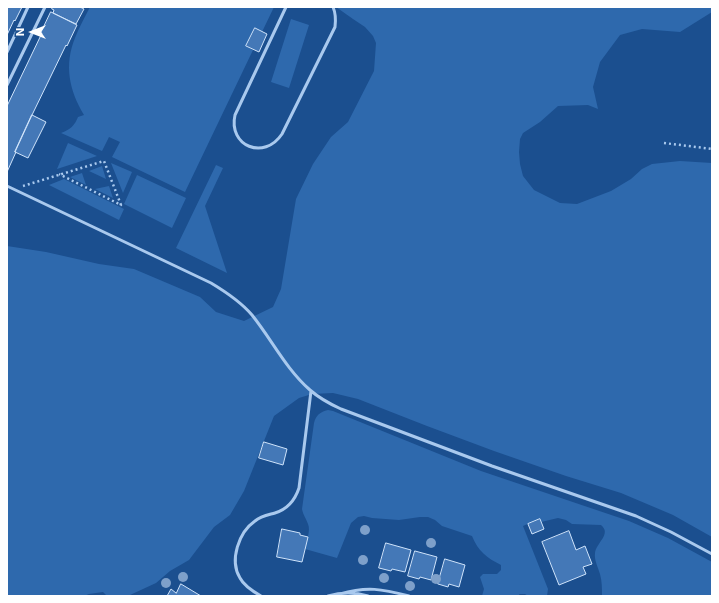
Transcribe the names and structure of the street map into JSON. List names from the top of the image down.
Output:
{
  "north": "left"
}
